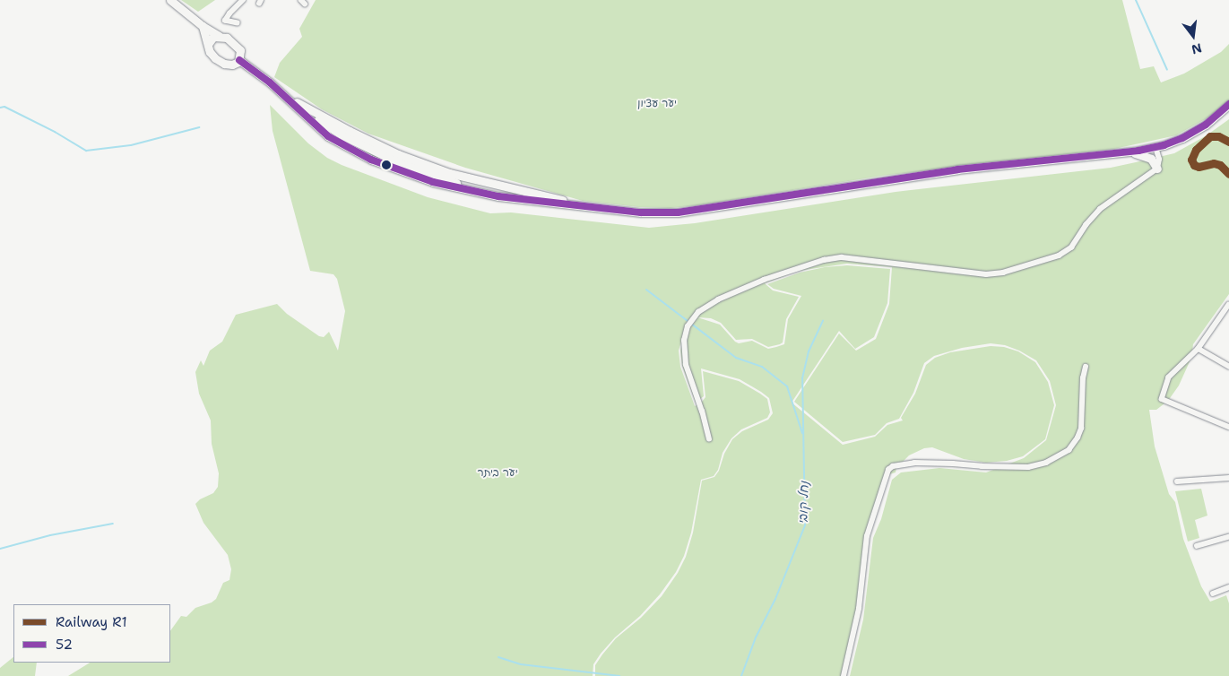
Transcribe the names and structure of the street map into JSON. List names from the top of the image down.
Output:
{
  "water": ["נחל קובי"],
  "parks": ["יער עציון", "יער ביתר"],
  "lines": ["transit line 52", "rail line R1"],
  "legend": ["Railway R1", "52"],
  "north": "bottom"
}
